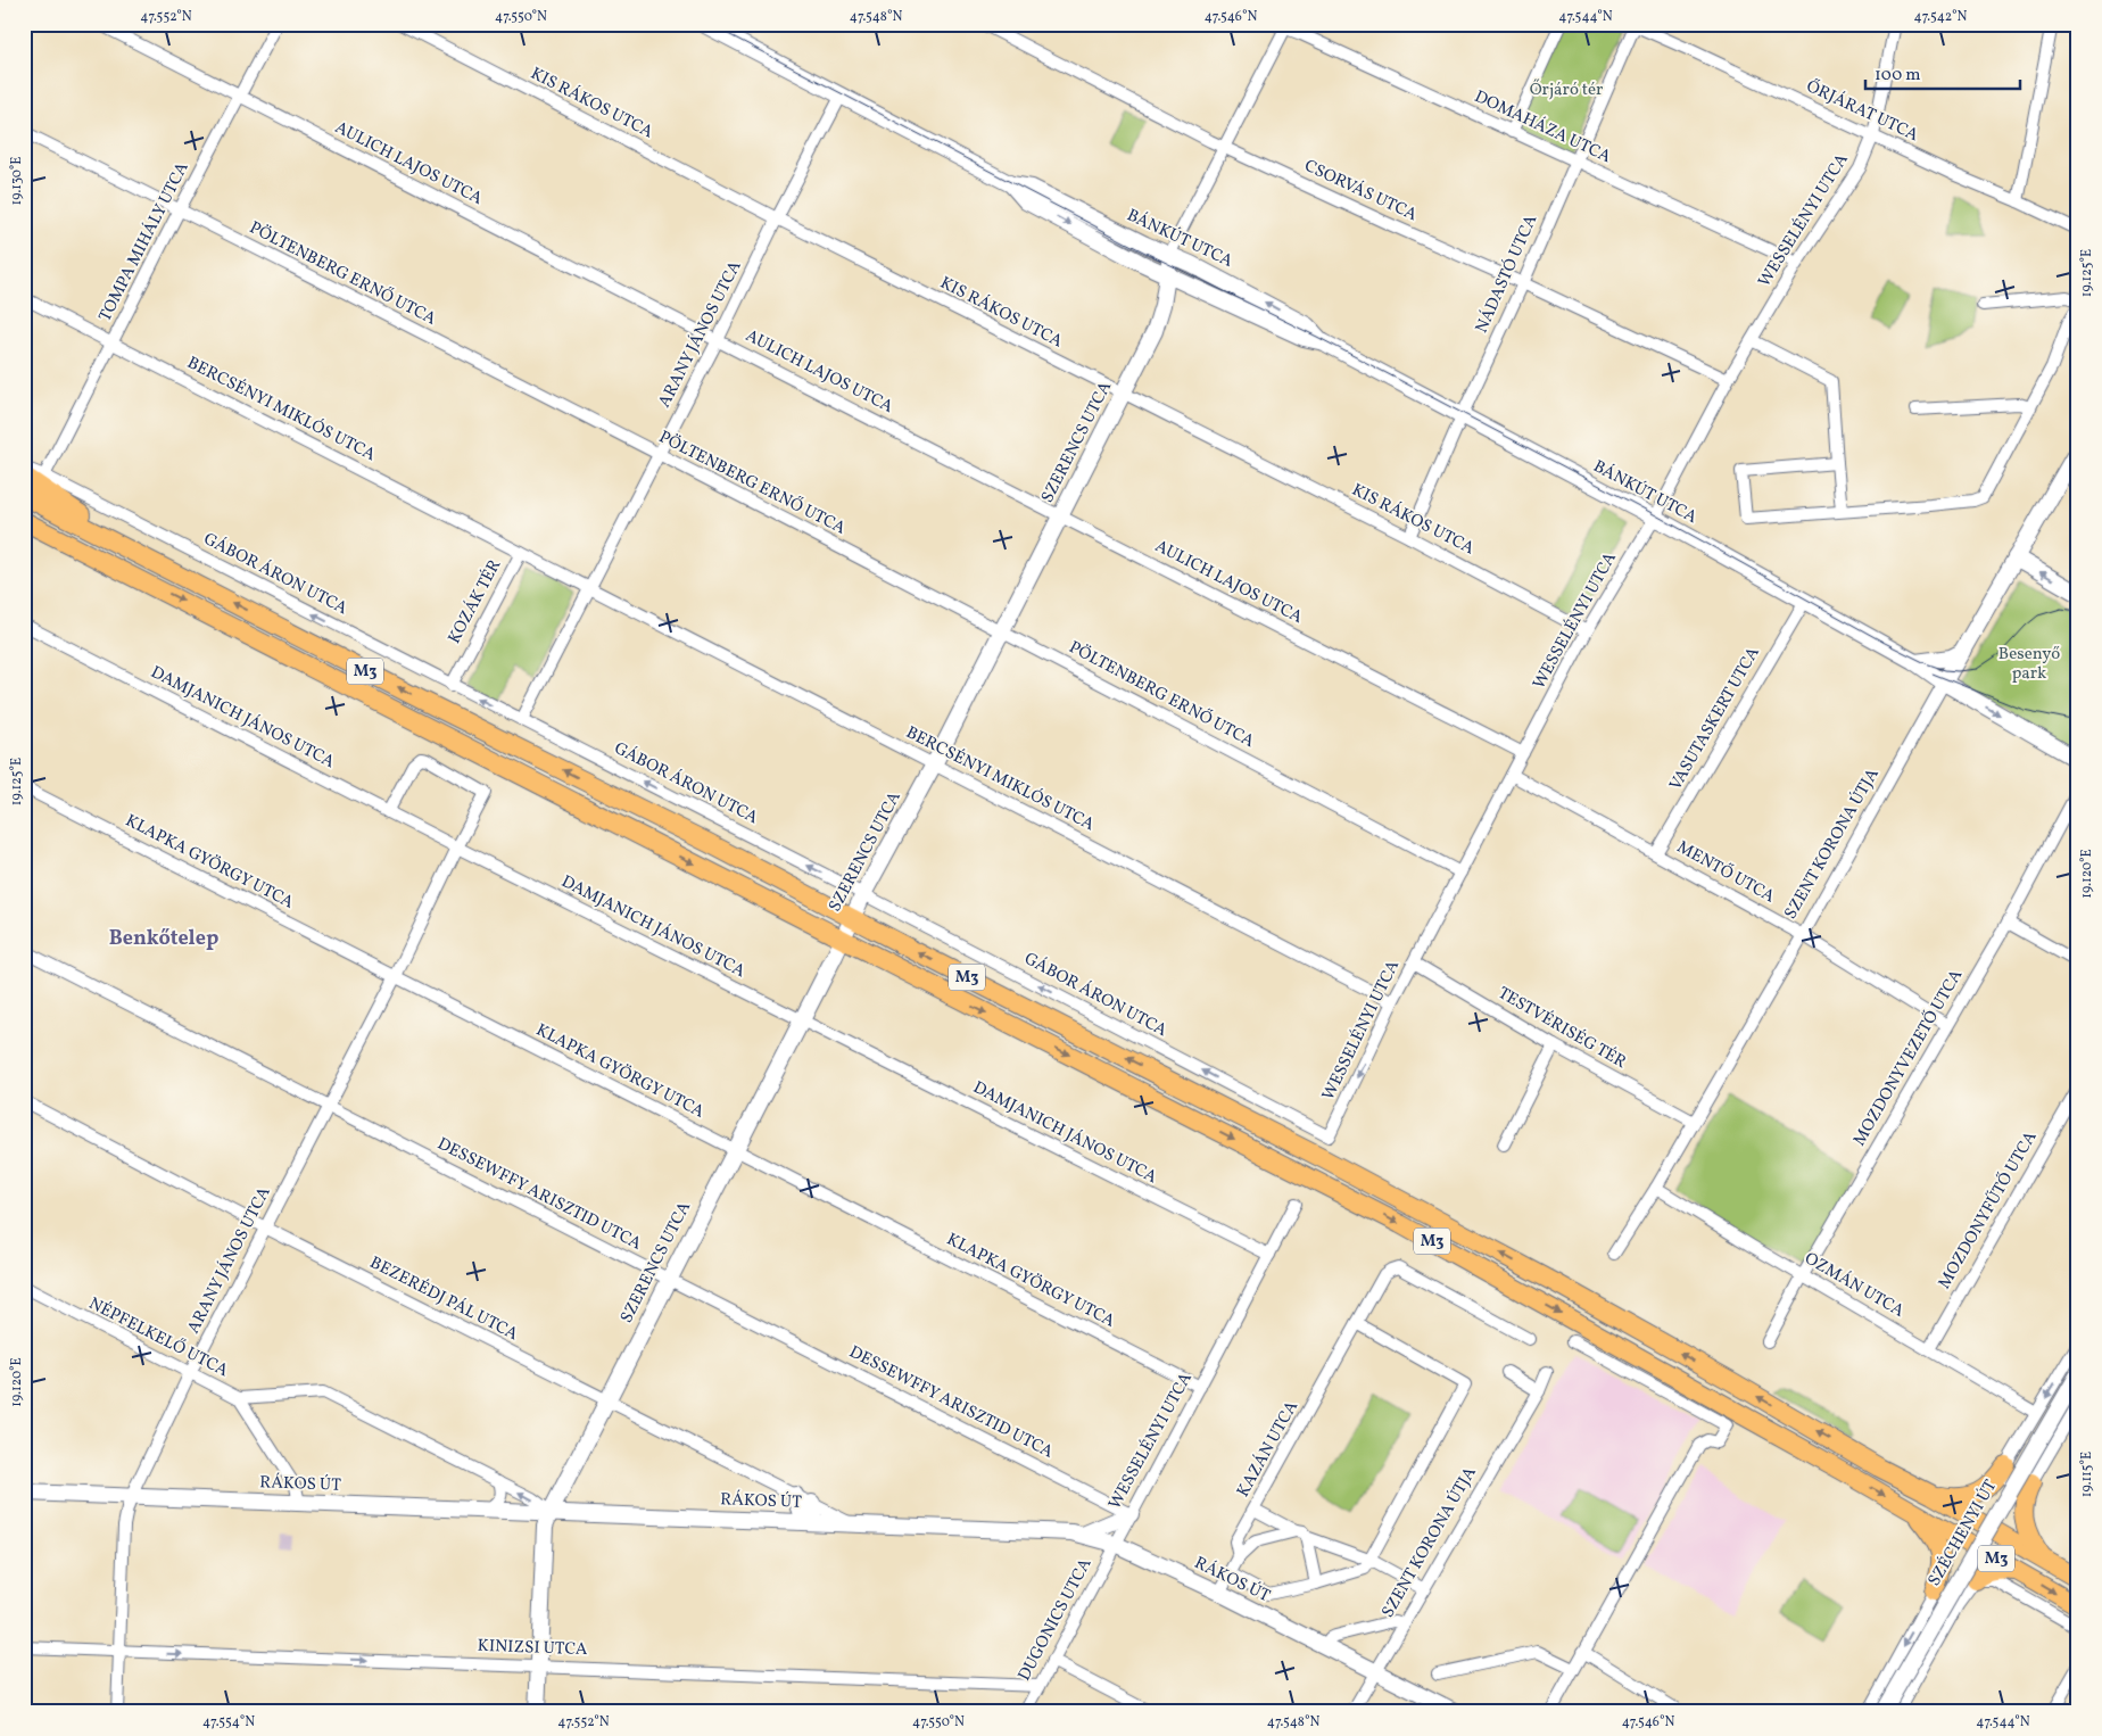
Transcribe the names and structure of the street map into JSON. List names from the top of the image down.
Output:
{
  "streets": {
    "main road": ["M3"],
    "street": [
      "KIS RÁKOS UTCA",
      "ŐRJÁRAT UTCA",
      "DOMAHÁZA UTCA",
      "AULICH LAJOS UTCA",
      "CSORVÁS UTCA",
      "WESSELÉNYI UTCA",
      "BÁNKÚT UTCA",
      "TOMPA MIHÁLY UTCA",
      "PÖLTENBERG ERNŐ UTCA",
      "NÁDASTÓ UTCA",
      "ARANY JÁNOS UTCA",
      "BERCSÉNYI MIKLÓS UTCA",
      "SZERENCS UTCA",
      "GÁBOR ÁRON UTCA",
      "KOZÁK TÉR",
      "DAMJANICH JÁNOS UTCA",
      "VASUTASKERT UTCA",
      "SZENT KORONA ÚTJA",
      "KLAPKA GYÖRGY UTCA",
      "MENTŐ UTCA",
      "TESTVÉRISÉG TÉR",
      "MOZDONYVEZETŐ UTCA",
      "DESSEWFFY ARISZTID UTCA",
      "MOZDONYFŰTŐ UTCA",
      "OZMÁN UTCA",
      "BEZERÉDJ PÁL UTCA",
      "NÉPFELKELŐ UTCA",
      "KAZÁN UTCA",
      "RÁKOS ÚT",
      "SZÉCHENYI ÚT",
      "DUGONICS UTCA",
      "KINIZSI UTCA"
    ]
  },
  "crossings": [
    ["KIS RÁKOS UTCA", "WESSELÉNYI UTCA"],
    ["KIS RÁKOS UTCA", "NÁDASTÓ UTCA"],
    ["KIS RÁKOS UTCA", "ARANY JÁNOS UTCA"],
    ["KIS RÁKOS UTCA", "SZERENCS UTCA"],
    ["ŐRJÁRAT UTCA", "WESSELÉNYI UTCA"],
    ["ŐRJÁRAT UTCA", "NÁDASTÓ UTCA"],
    ["DOMAHÁZA UTCA", "WESSELÉNYI UTCA"],
    ["DOMAHÁZA UTCA", "NÁDASTÓ UTCA"],
    ["DOMAHÁZA UTCA", "SZERENCS UTCA"],
    ["AULICH LAJOS UTCA", "WESSELÉNYI UTCA"],
    ["AULICH LAJOS UTCA", "TOMPA MIHÁLY UTCA"],
    ["AULICH LAJOS UTCA", "ARANY JÁNOS UTCA"],
    ["AULICH LAJOS UTCA", "SZERENCS UTCA"],
    ["CSORVÁS UTCA", "WESSELÉNYI UTCA"],
    ["CSORVÁS UTCA", "NÁDASTÓ UTCA"],
    ["CSORVÁS UTCA", "SZERENCS UTCA"],
    ["WESSELÉNYI UTCA", "BÁNKÚT UTCA"],
    ["WESSELÉNYI UTCA", "PÖLTENBERG ERNŐ UTCA"],
    ["WESSELÉNYI UTCA", "BERCSÉNYI MIKLÓS UTCA"],
    ["WESSELÉNYI UTCA", "GÁBOR ÁRON UTCA"],
    ["WESSELÉNYI UTCA", "DAMJANICH JÁNOS UTCA"],
    ["WESSELÉNYI UTCA", "KLAPKA GYÖRGY UTCA"],
    ["WESSELÉNYI UTCA", "MENTŐ UTCA"],
    ["WESSELÉNYI UTCA", "TESTVÉRISÉG TÉR"],
    ["WESSELÉNYI UTCA", "DESSEWFFY ARISZTID UTCA"],
    ["WESSELÉNYI UTCA", "RÁKOS ÚT"],
    ["WESSELÉNYI UTCA", "DUGONICS UTCA"],
    ["BÁNKÚT UTCA", "NÁDASTÓ UTCA"],
    ["BÁNKÚT UTCA", "ARANY JÁNOS UTCA"],
    ["BÁNKÚT UTCA", "SZERENCS UTCA"],
    ["BÁNKÚT UTCA", "VASUTASKERT UTCA"],
    ["BÁNKÚT UTCA", "SZENT KORONA ÚTJA"],
    ["TOMPA MIHÁLY UTCA", "PÖLTENBERG ERNŐ UTCA"],
    ["TOMPA MIHÁLY UTCA", "BERCSÉNYI MIKLÓS UTCA"],
    ["TOMPA MIHÁLY UTCA", "GÁBOR ÁRON UTCA"],
    ["PÖLTENBERG ERNŐ UTCA", "ARANY JÁNOS UTCA"],
    ["PÖLTENBERG ERNŐ UTCA", "SZERENCS UTCA"],
    ["ARANY JÁNOS UTCA", "BERCSÉNYI MIKLÓS UTCA"],
    ["ARANY JÁNOS UTCA", "KOZÁK TÉR"],
    ["ARANY JÁNOS UTCA", "DAMJANICH JÁNOS UTCA"],
    ["ARANY JÁNOS UTCA", "KLAPKA GYÖRGY UTCA"],
    ["ARANY JÁNOS UTCA", "DESSEWFFY ARISZTID UTCA"],
    ["ARANY JÁNOS UTCA", "BEZERÉDJ PÁL UTCA"],
    ["ARANY JÁNOS UTCA", "NÉPFELKELŐ UTCA"],
    ["ARANY JÁNOS UTCA", "RÁKOS ÚT"],
    ["ARANY JÁNOS UTCA", "KINIZSI UTCA"],
    ["BERCSÉNYI MIKLÓS UTCA", "SZERENCS UTCA"],
    ["BERCSÉNYI MIKLÓS UTCA", "KOZÁK TÉR"],
    ["SZERENCS UTCA", "GÁBOR ÁRON UTCA"],
    ["SZERENCS UTCA", "M3"],
    ["SZERENCS UTCA", "DAMJANICH JÁNOS UTCA"],
    ["SZERENCS UTCA", "KLAPKA GYÖRGY UTCA"],
    ["SZERENCS UTCA", "DESSEWFFY ARISZTID UTCA"],
    ["SZERENCS UTCA", "BEZERÉDJ PÁL UTCA"],
    ["SZERENCS UTCA", "NÉPFELKELŐ UTCA"],
    ["SZERENCS UTCA", "RÁKOS ÚT"],
    ["SZERENCS UTCA", "KINIZSI UTCA"],
    ["GÁBOR ÁRON UTCA", "KOZÁK TÉR"],
    ["VASUTASKERT UTCA", "MENTŐ UTCA"],
    ["SZENT KORONA ÚTJA", "MENTŐ UTCA"],
    ["SZENT KORONA ÚTJA", "TESTVÉRISÉG TÉR"],
    ["SZENT KORONA ÚTJA", "OZMÁN UTCA"],
    ["SZENT KORONA ÚTJA", "RÁKOS ÚT"],
    ["MENTŐ UTCA", "MOZDONYVEZETŐ UTCA"],
    ["MOZDONYVEZETŐ UTCA", "OZMÁN UTCA"],
    ["MOZDONYFŰTŐ UTCA", "OZMÁN UTCA"],
    ["BEZERÉDJ PÁL UTCA", "RÁKOS ÚT"],
    ["NÉPFELKELŐ UTCA", "RÁKOS ÚT"],
    ["KAZÁN UTCA", "RÁKOS ÚT"],
    ["RÁKOS ÚT", "DUGONICS UTCA"],
    ["DUGONICS UTCA", "KINIZSI UTCA"]
  ],
  "one_way": ["GÁBOR ÁRON UTCA", "KINIZSI UTCA"],
  "districts": ["Benkőtelep"],
  "parks": ["Őrjáró tér", "Besenyő park"],
  "scale_bar": "100 m",
  "coordinates": [
    "47.552°N",
    "47.550°N",
    "47.548°N",
    "47.546°N",
    "47.544°N",
    "47.542°N",
    "19.130°E",
    "19.125°E",
    "19.120°E",
    "19.115°E",
    "47.554°N"
  ]
}
